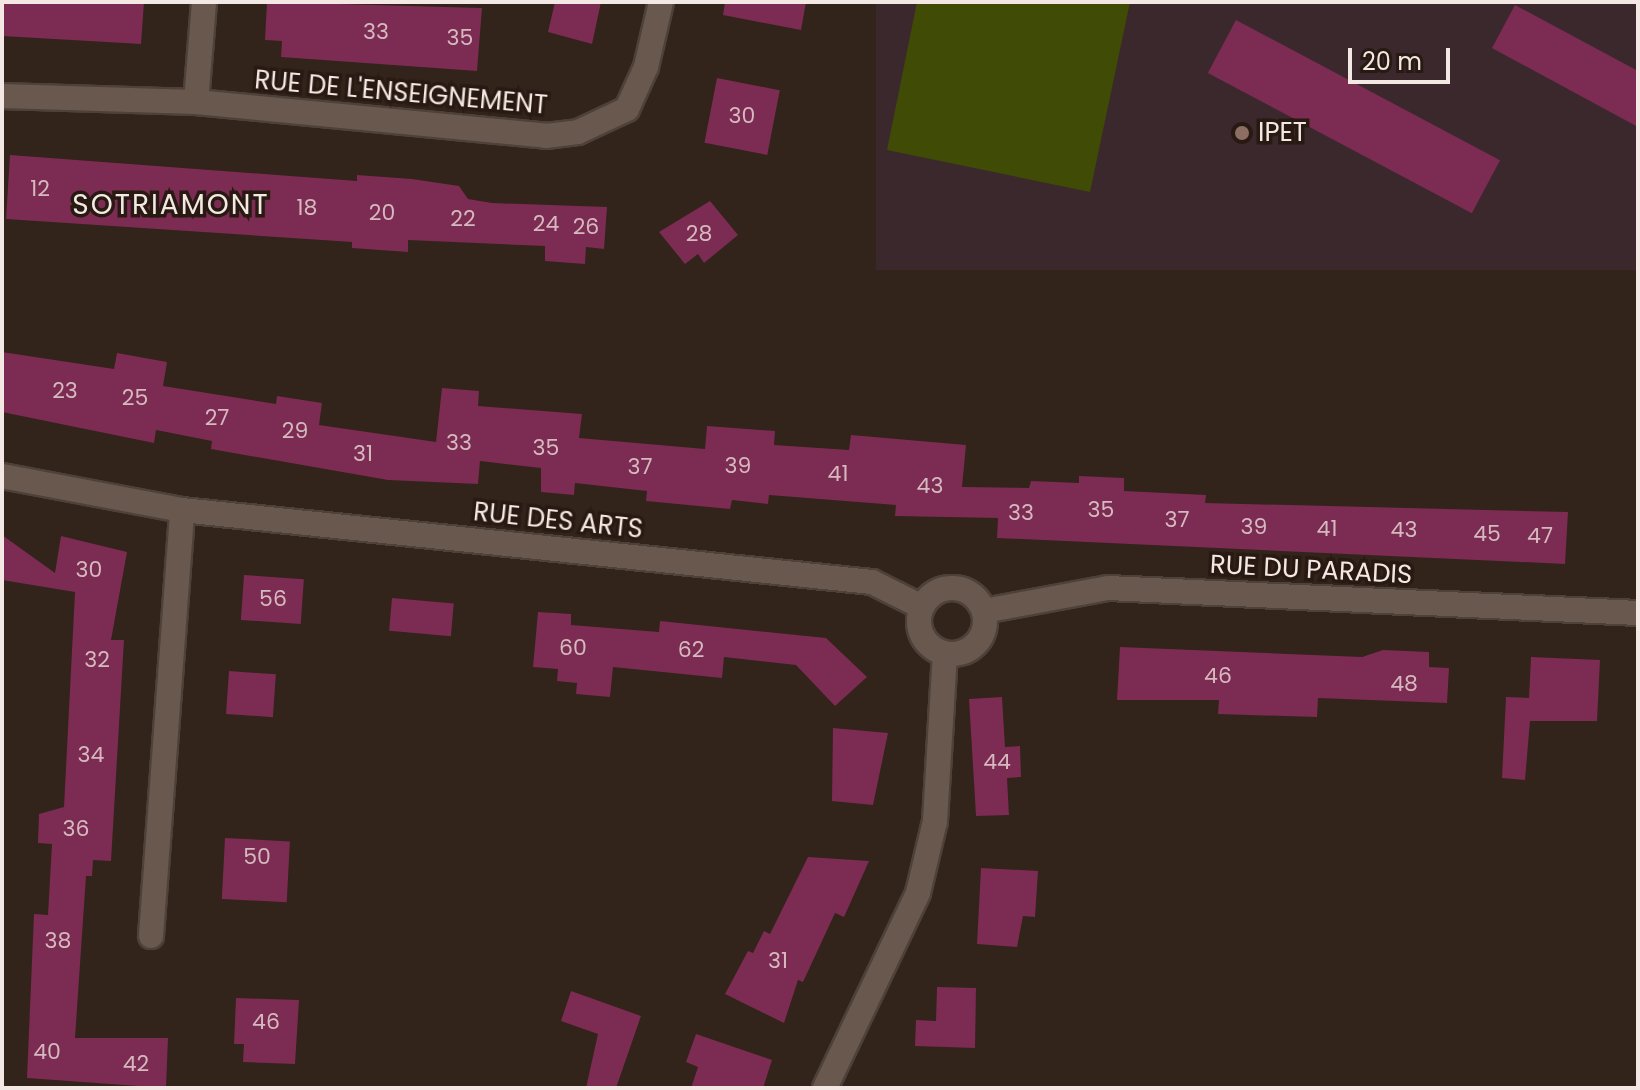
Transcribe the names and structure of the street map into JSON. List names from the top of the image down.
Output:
{
  "streets": {
    "street": ["RUE DE L'ENSEIGNEMENT", "RUE DES ARTS", "RUE DU PARADIS"]
  },
  "crossings": [
    ["RUE DES ARTS", "RUE DU PARADIS"]
  ],
  "districts": ["SOTRIAMONT"],
  "places": ["IPET"],
  "house_numbers": [
    "33",
    "35",
    "30",
    "12",
    "18",
    "20",
    "22",
    "24",
    "26",
    "28",
    "23",
    "25",
    "27",
    "29",
    "33",
    "35",
    "31",
    "39",
    "37",
    "41",
    "43",
    "35",
    "33",
    "37",
    "39",
    "41",
    "43",
    "45",
    "47",
    "30",
    "56",
    "60",
    "62",
    "32",
    "46",
    "48",
    "34",
    "44",
    "36",
    "50",
    "38",
    "31",
    "46",
    "40",
    "42"
  ],
  "scale_bar": "20 m"
}
